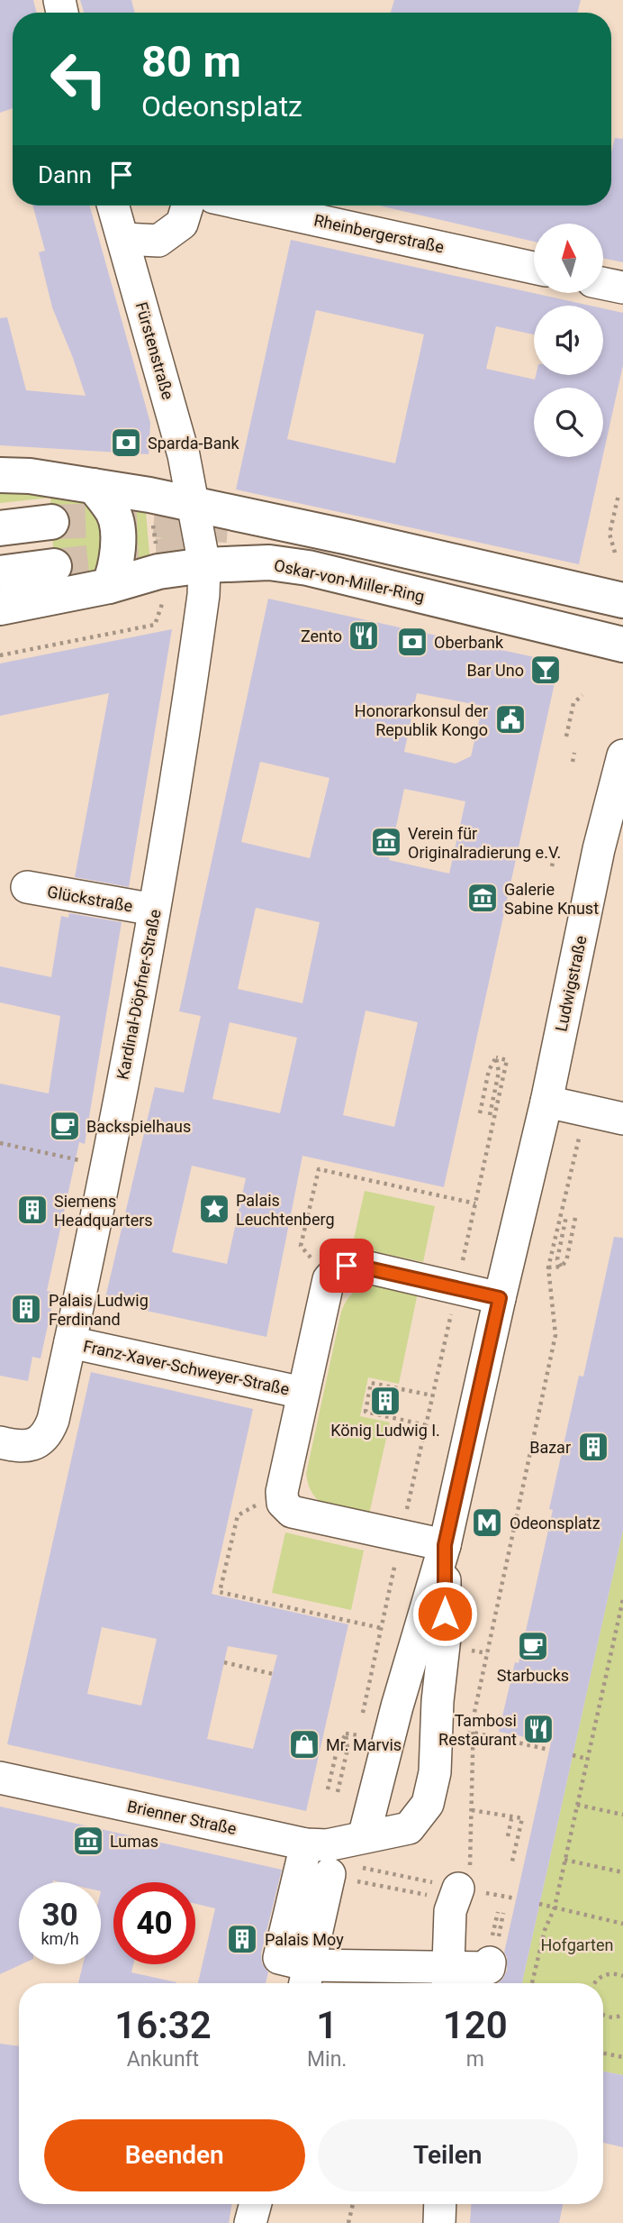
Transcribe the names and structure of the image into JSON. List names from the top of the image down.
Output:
{
  "streets": {
    "main road": ["Oskar-von-Miller-Ring"],
    "street": [
      "Rheinbergerstraße",
      "Fürstenstraße",
      "Glückstraße",
      "Ludwigstraße",
      "Kardinal-Döpfner-Straße",
      "Franz-Xaver-Schweyer-Straße",
      "Brienner Straße"
    ]
  },
  "crossings": [
    ["Fürstenstraße", "Oskar-von-Miller-Ring"],
    ["Fürstenstraße", "Kardinal-Döpfner-Straße"],
    ["Oskar-von-Miller-Ring", "Kardinal-Döpfner-Straße"],
    ["Glückstraße", "Kardinal-Döpfner-Straße"],
    ["Kardinal-Döpfner-Straße", "Franz-Xaver-Schweyer-Straße"]
  ],
  "parks": ["Hofgarten"],
  "places": {
    "bank": ["Sparda-Bank", "Oberbank"],
    "restaurant": ["Zento", "Tambosi Restaurant"],
    "bar": ["Bar Uno"],
    "public building": ["Honorarkonsul der Republik Kongo"],
    "museum": ["Verein für Originalradierung e.V.", "Galerie Sabine Knust", "Lumas"],
    "cafe": ["Backspielhaus", "Starbucks"],
    "place": ["Palais Leuchtenberg"],
    "building": [
      "Siemens Headquarters",
      "Palais Ludwig Ferdinand",
      "König Ludwig I.",
      "Bazar",
      "Palais Moy"
    ],
    "metro station": ["Odeonsplatz"],
    "shop": ["Mr. Marvis"]
  },
  "north": "top",
  "page": {
    "turn": ["80 m", "Odeonsplatz"],
    "then": "Dann",
    "speed": "30 km/h",
    "limit": "40",
    "eta": [
      "16:32",
      "Ankunft",
      "1",
      "Min.",
      "120",
      "m"
    ],
    "buttons": ["Beenden", "Teilen"]
  }
}
